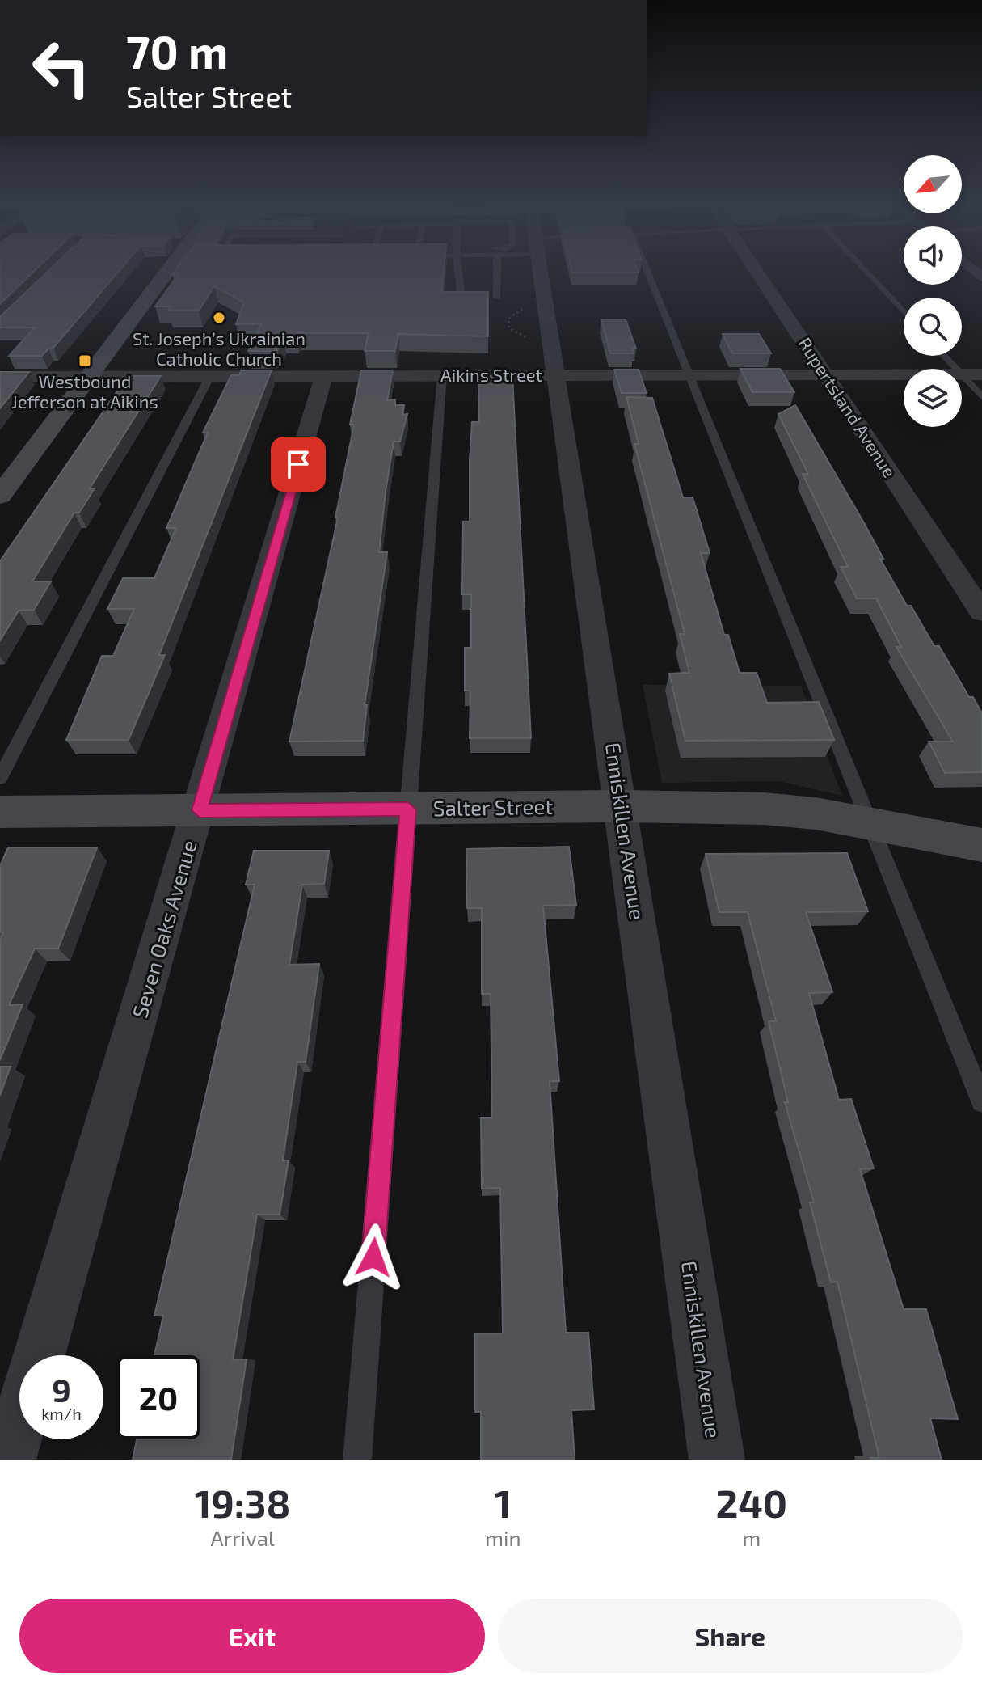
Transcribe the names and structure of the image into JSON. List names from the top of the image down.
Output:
{
  "streets": {
    "street": [
      "Aikins Street",
      "Rupertsland Avenue",
      "Salter Street",
      "Enniskillen Avenue",
      "Seven Oaks Avenue"
    ]
  },
  "crossings": [
    ["Aikins Street", "Rupertsland Avenue"],
    ["Aikins Street", "Enniskillen Avenue"],
    ["Aikins Street", "Seven Oaks Avenue"],
    ["Salter Street", "Enniskillen Avenue"],
    ["Salter Street", "Seven Oaks Avenue"]
  ],
  "places": {
    "other": ["St. Joseph’s Ukrainian Catholic Church"],
    "transit": ["Westbound Jefferson at Aikins"]
  },
  "north": "bottom left",
  "page": {
    "turn": ["70 m", "Salter Street"],
    "speed": "9 km/h",
    "limit": "20",
    "eta": [
      "19:38",
      "Arrival",
      "1",
      "min",
      "240",
      "m"
    ],
    "buttons": ["Exit", "Share"]
  }
}
